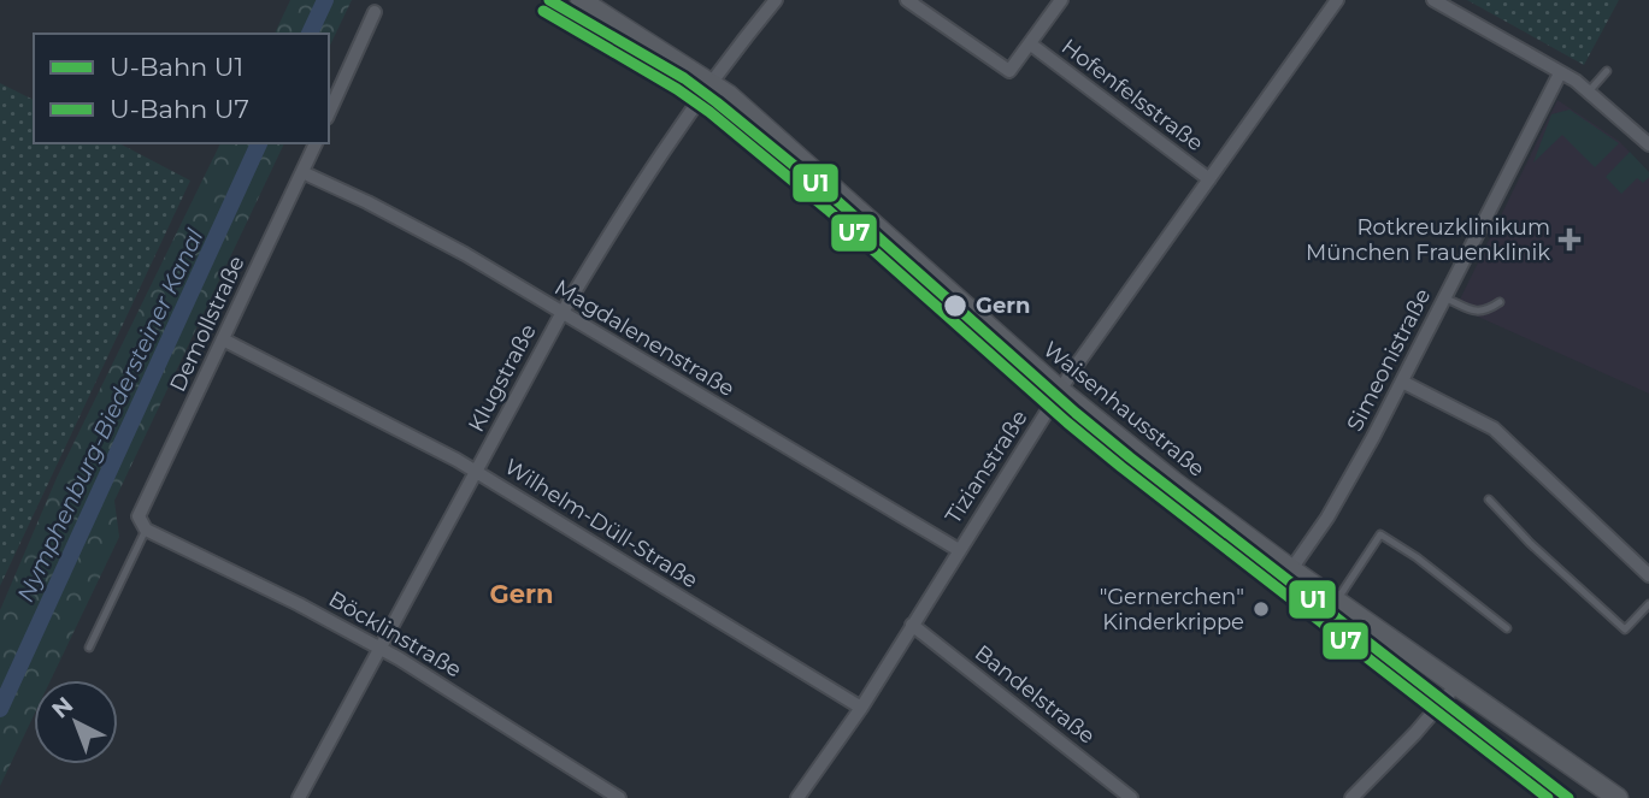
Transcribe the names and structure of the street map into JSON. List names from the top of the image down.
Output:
{
  "streets": {
    "street": [
      "Hofenfelsstraße",
      "Demollstraße",
      "Magdalenenstraße",
      "Simeonistraße",
      "Klugstraße",
      "Waisenhausstraße",
      "Tizianstraße",
      "Wilhelm-Düll-Straße",
      "Böcklinstraße",
      "Bandelstraße"
    ]
  },
  "crossings": [
    ["Hofenfelsstraße", "Tizianstraße"],
    ["Demollstraße", "Magdalenenstraße"],
    ["Demollstraße", "Wilhelm-Düll-Straße"],
    ["Demollstraße", "Böcklinstraße"],
    ["Magdalenenstraße", "Klugstraße"],
    ["Magdalenenstraße", "Tizianstraße"],
    ["Simeonistraße", "Waisenhausstraße"],
    ["Klugstraße", "Waisenhausstraße"],
    ["Klugstraße", "Wilhelm-Düll-Straße"],
    ["Klugstraße", "Böcklinstraße"],
    ["Waisenhausstraße", "Tizianstraße"],
    ["Tizianstraße", "Wilhelm-Düll-Straße"],
    ["Tizianstraße", "Bandelstraße"]
  ],
  "districts": ["Gern"],
  "water": ["Nymphenburg-Biedersteiner Kanal"],
  "places": {
    "health": ["Rotkreuzklinikum München Frauenklinik"],
    "other": ["Gern", "\"Gernerchen\" Kinderkrippe"]
  },
  "lines": ["metro line U1", "metro line U7"],
  "legend": ["U-Bahn U1", "U-Bahn U7"],
  "north": "top left"
}
